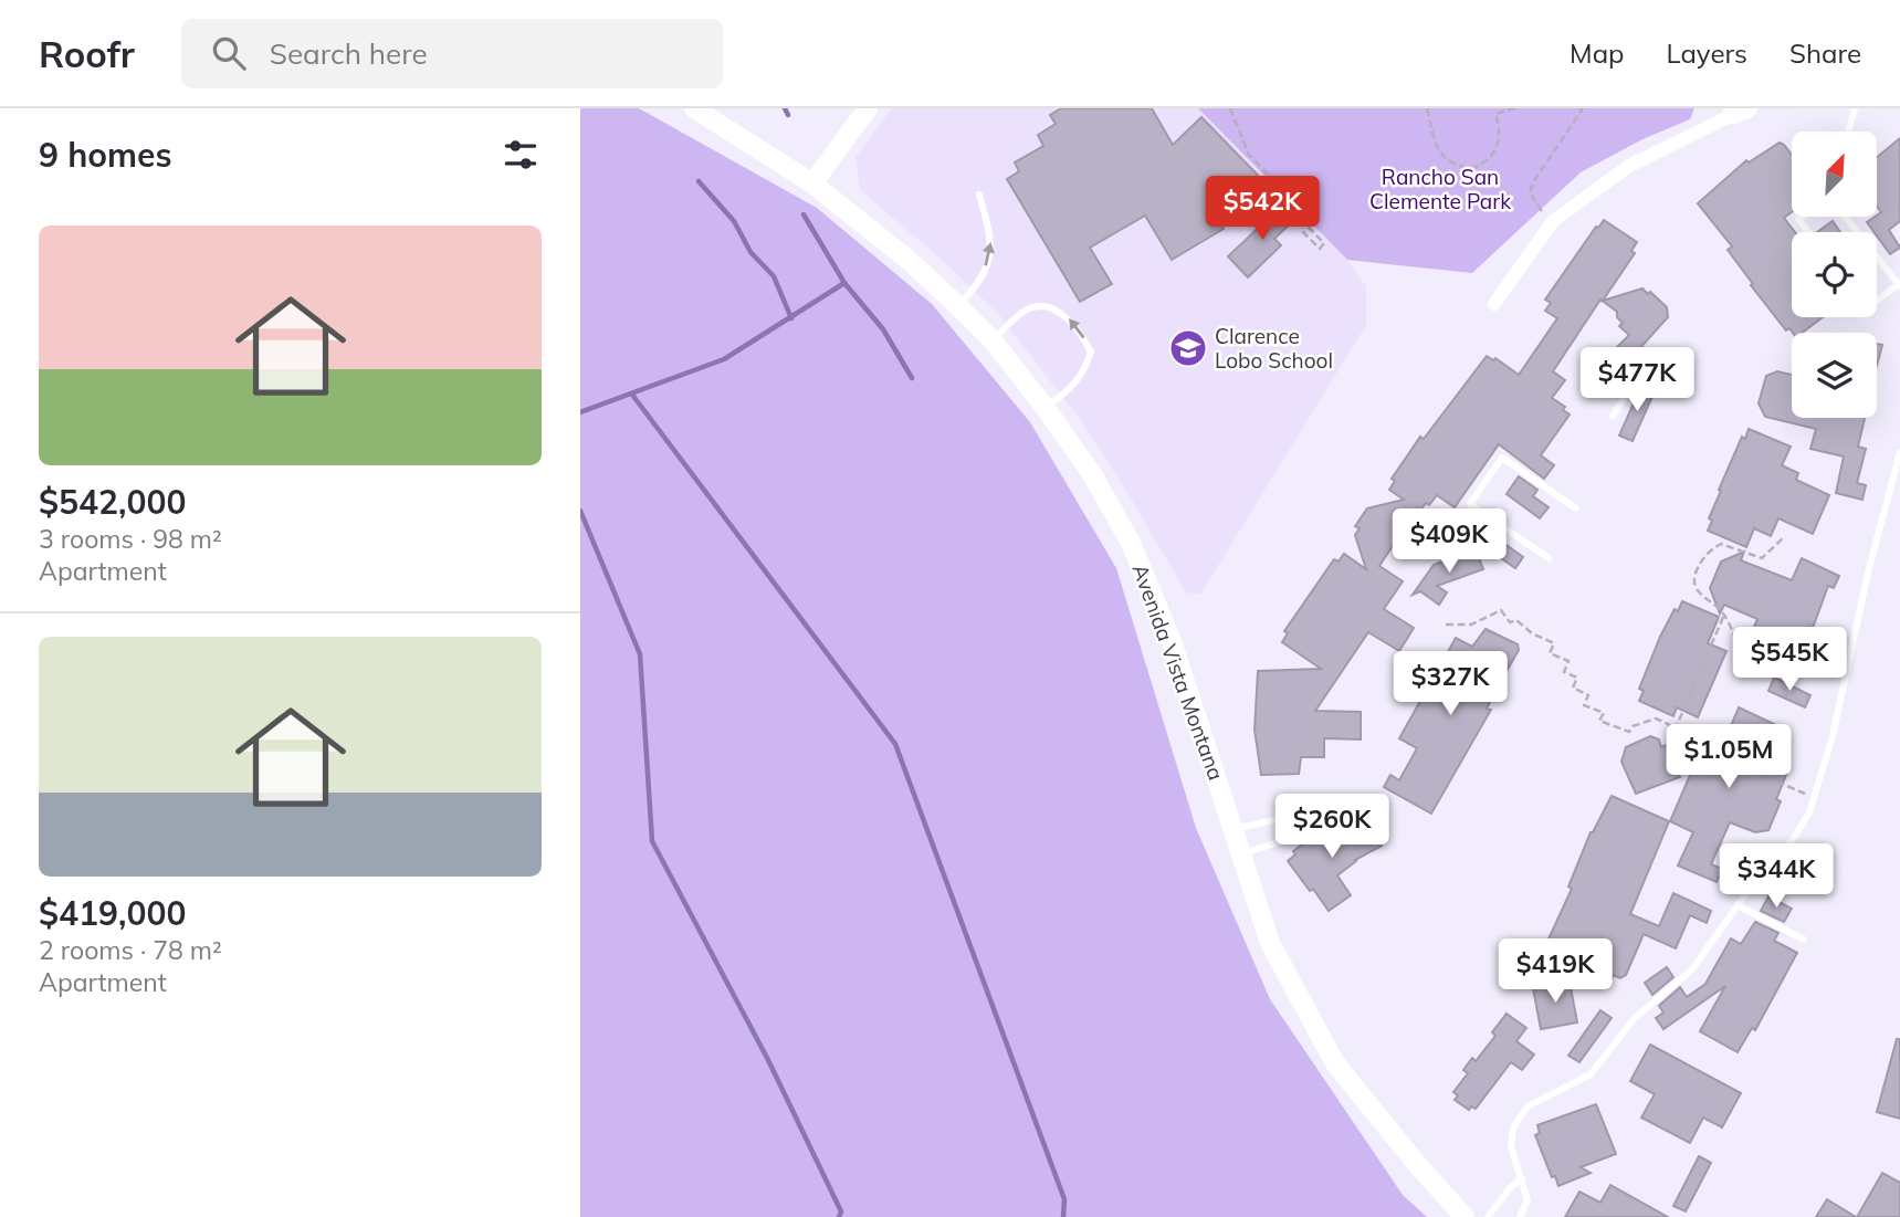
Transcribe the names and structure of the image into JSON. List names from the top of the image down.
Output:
{
  "streets": {
    "street": ["Avenida Vista Montana"]
  },
  "parks": ["Rancho San Clemente Park"],
  "places": {
    "school or university": ["Clarence Lobo School"]
  },
  "north": "top right",
  "page": {
    "header": "Roofr",
    "search": "Search here",
    "nav": ["Map", "Layers", "Share"],
    "heading": "9 homes",
    "price": [
      "$542K",
      "$477K",
      "$409K",
      "$545K",
      "$327K",
      "$1.05M",
      "$260K",
      "$344K",
      "$419K"
    ],
    "list": [
      {
        "name": "$542,000",
        "note": "3 rooms · 98 m² · Apartment"
      },
      {
        "name": "$419,000",
        "note": "2 rooms · 78 m² · Apartment"
      }
    ]
  }
}
